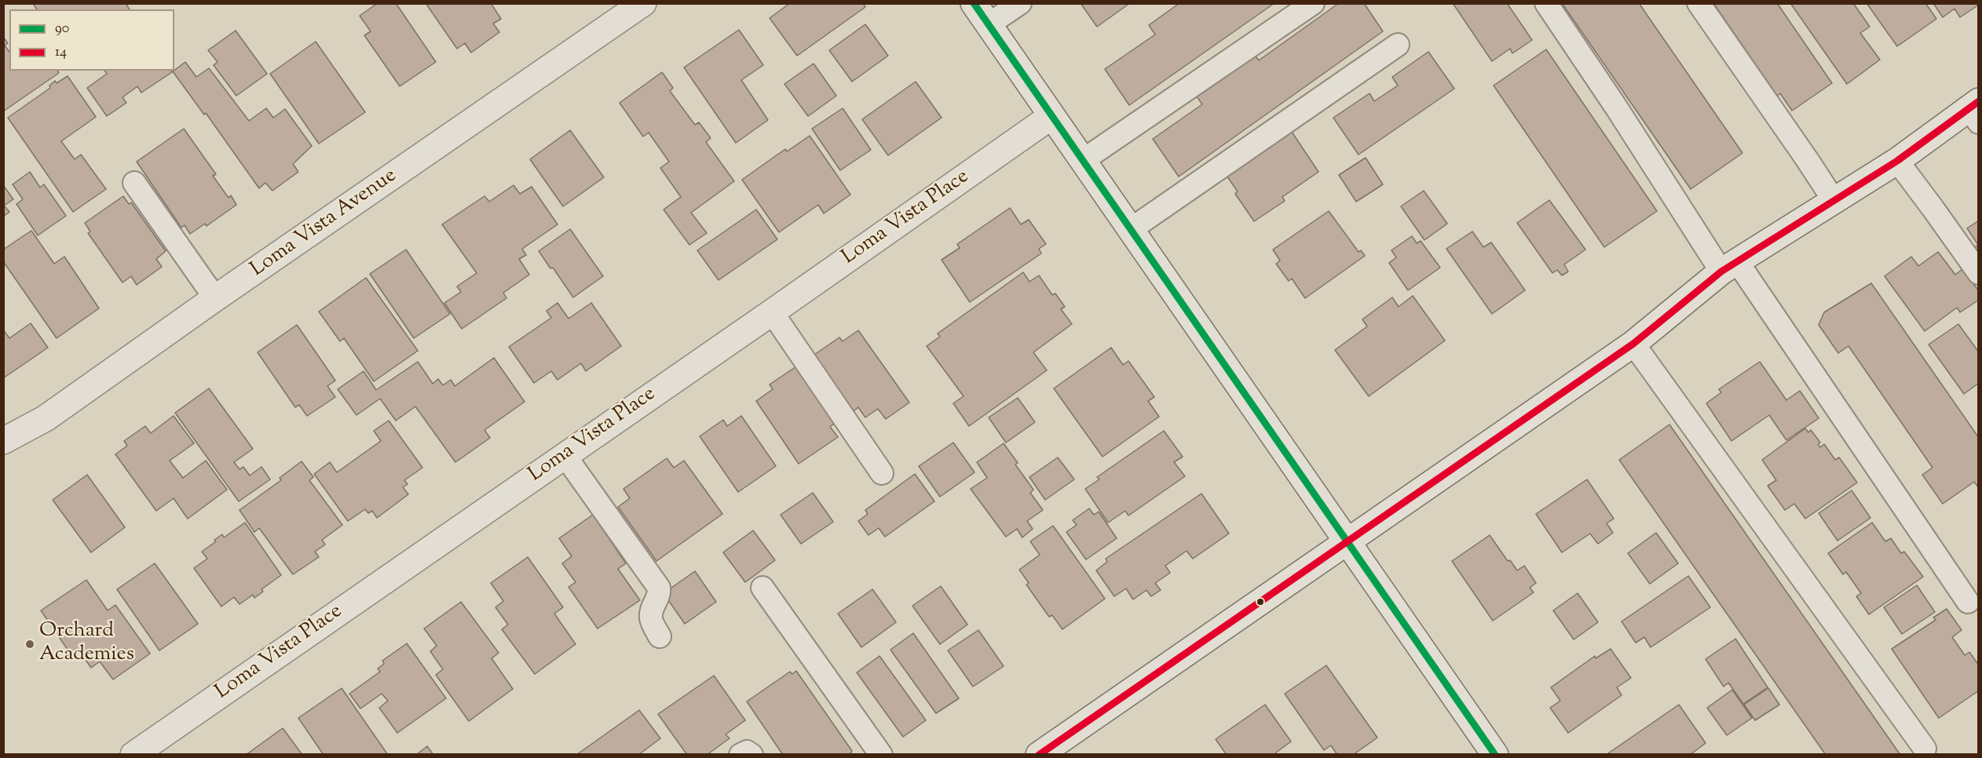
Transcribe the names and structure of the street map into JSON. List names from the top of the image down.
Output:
{
  "streets": {
    "street": ["Loma Vista Place", "Loma Vista Avenue"]
  },
  "places": ["Orchard Academies"],
  "lines": ["transit line 90", "transit line 14"],
  "legend": ["90", "14"]
}
